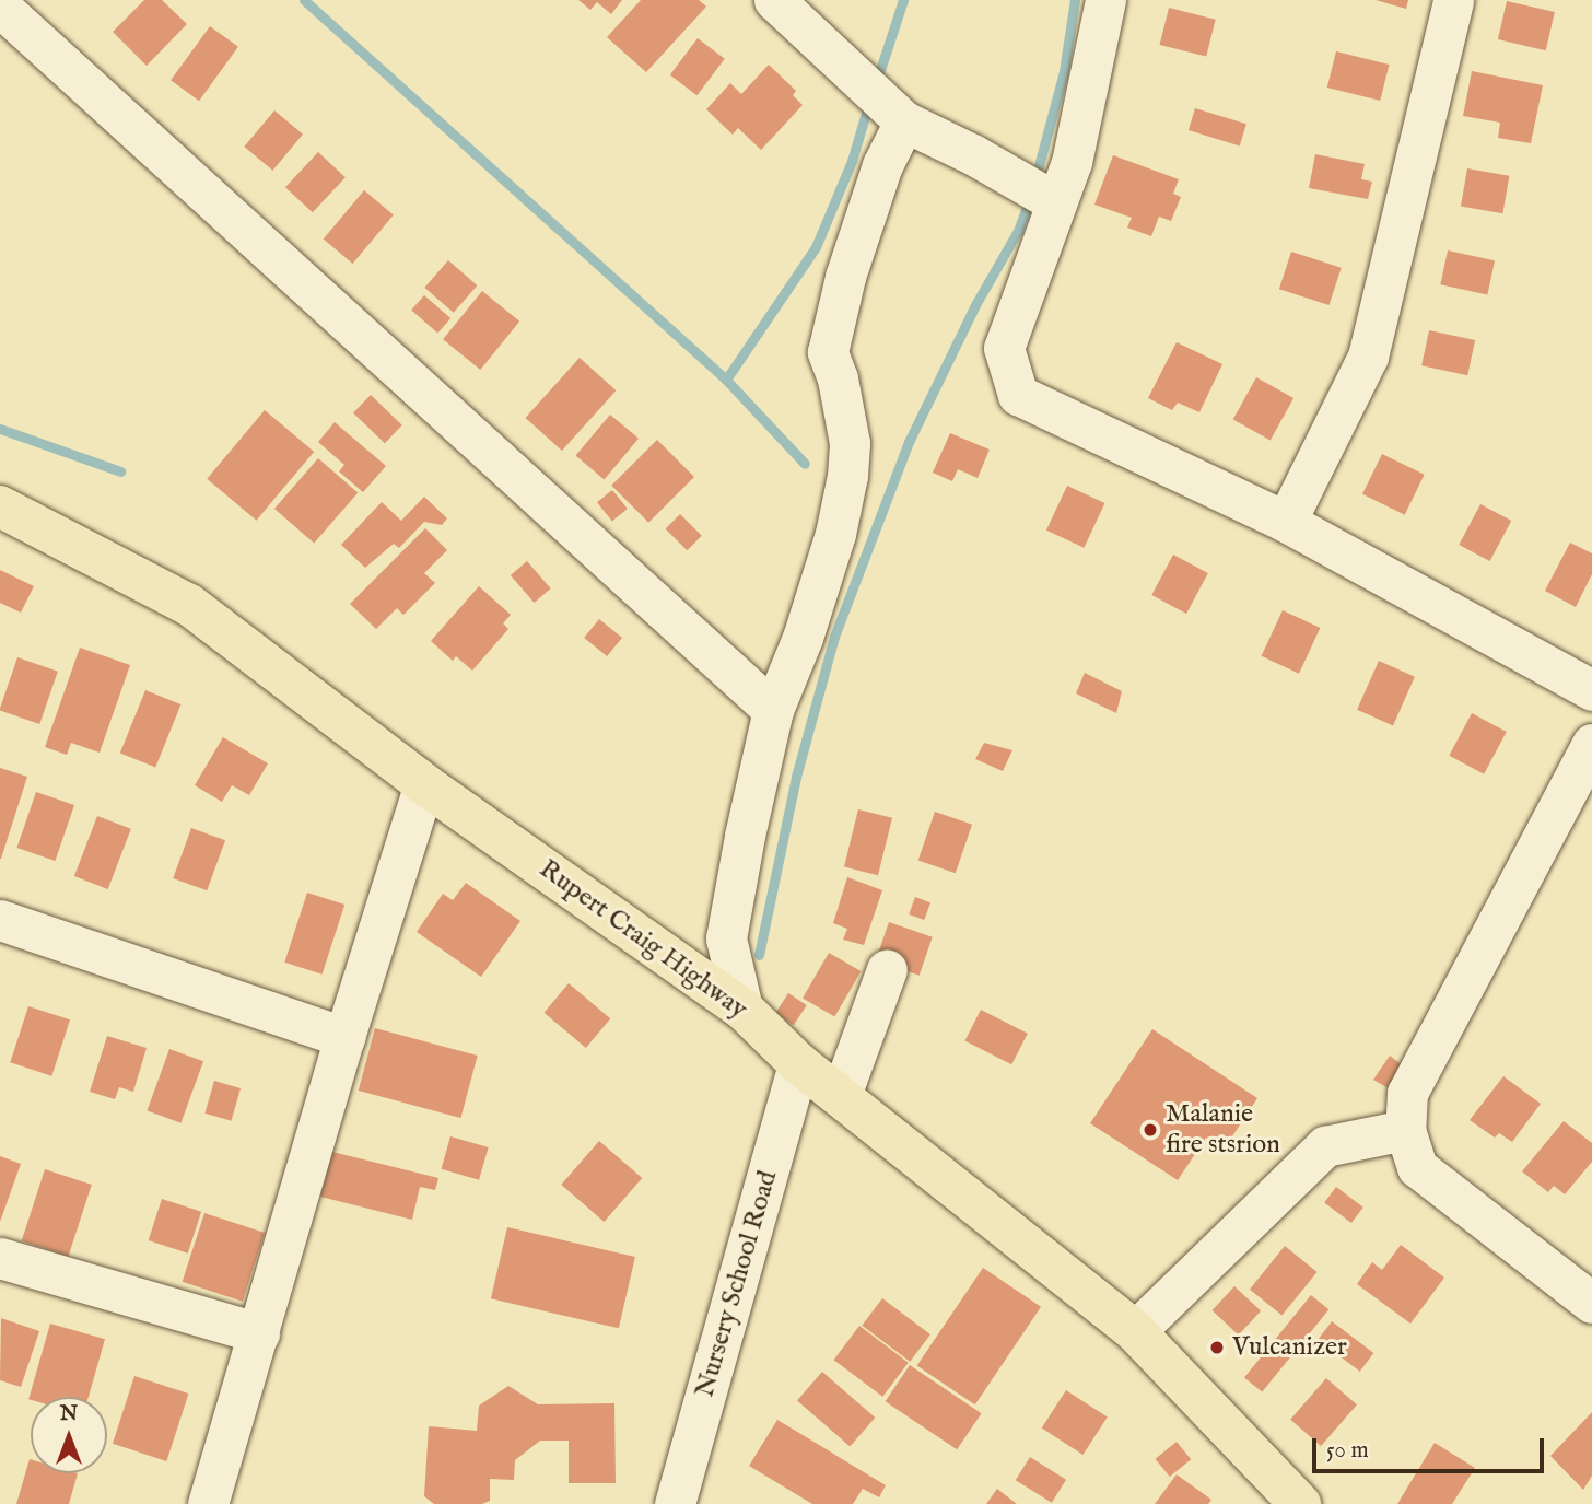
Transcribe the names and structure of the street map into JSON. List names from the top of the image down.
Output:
{
  "streets": {
    "main road": ["Rupert Craig Highway"],
    "street": ["Nursery School Road"]
  },
  "crossings": [
    ["Rupert Craig Highway", "Nursery School Road"]
  ],
  "places": ["Malanie fire stsrion", "Vulcanizer"],
  "scale_bar": "50 m",
  "north": "top"
}
